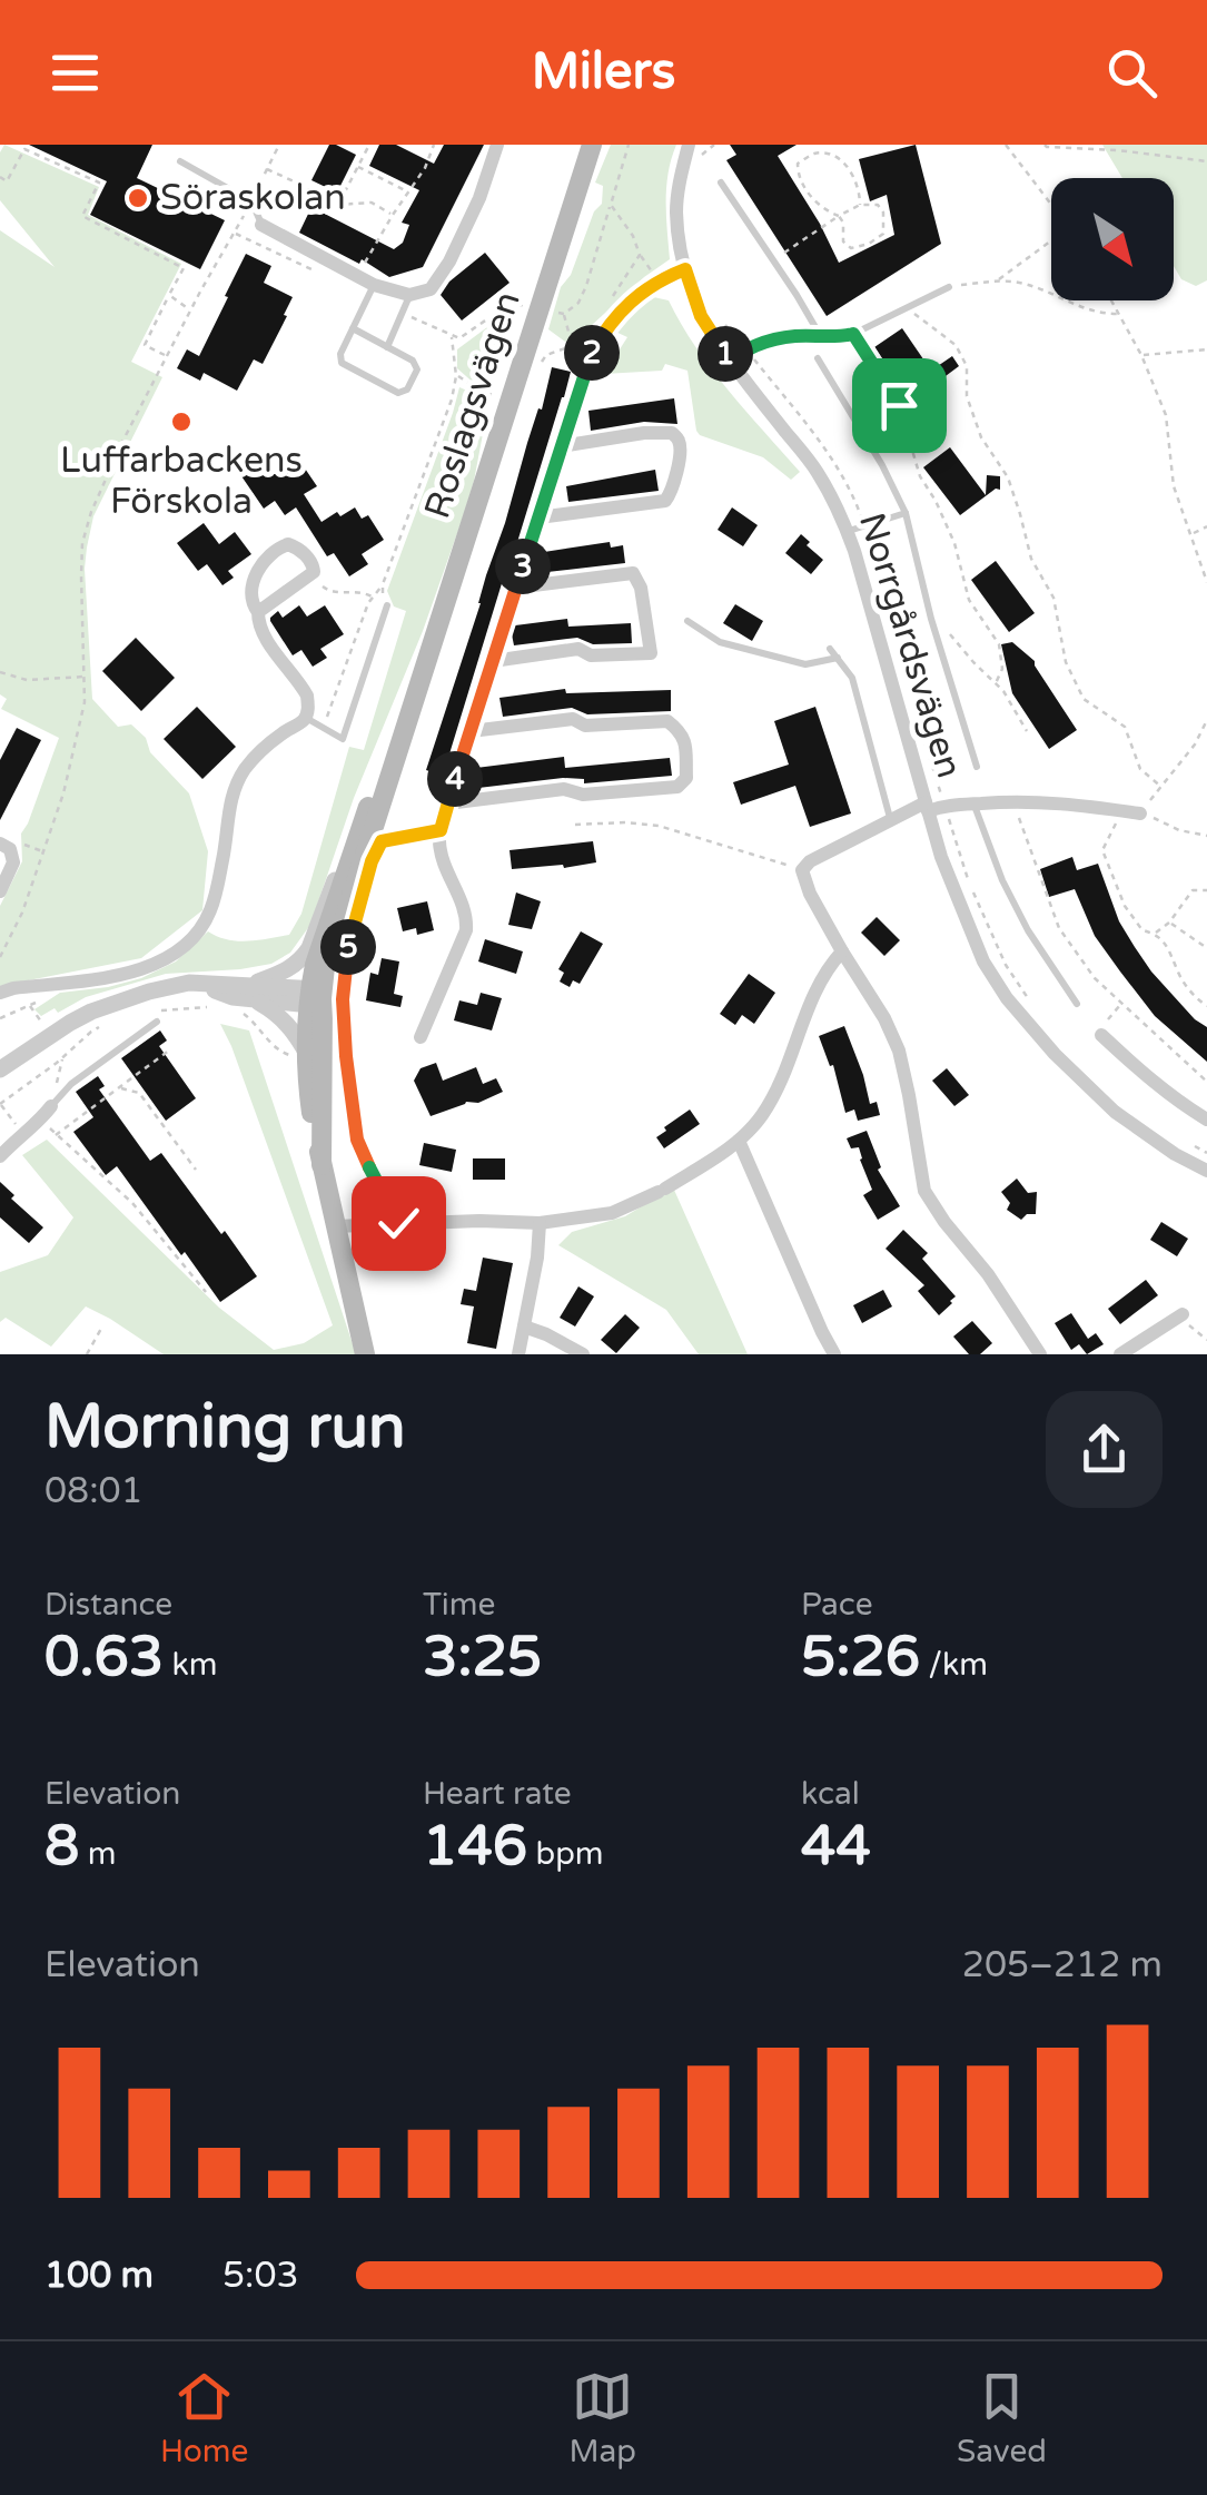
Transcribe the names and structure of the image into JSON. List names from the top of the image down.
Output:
{
  "streets": {
    "main road": ["Roslagsvägen"],
    "street": ["Norrgårdsvägen"]
  },
  "places": ["Söraskolan", "Luffarbackens Förskola"],
  "north": "bottom right",
  "page": {
    "header": "Milers",
    "pins": [
      "2",
      "1",
      "3",
      "4",
      "5"
    ],
    "heading": ["Morning run", "08:01"],
    "stats": [
      ["Distance", "0.63 km"],
      ["Time", "3:25"],
      ["Pace", "5:26 /km"],
      ["Elevation", "8 m"],
      ["Heart rate", "146 bpm"],
      ["kcal", "44"]
    ],
    "chart": ["Elevation", "205–212 m"],
    "list": [
      {
        "name": "100 m",
        "note": "5:03"
      }
    ],
    "tabs": ["Home", "Map", "Saved"]
  }
}
